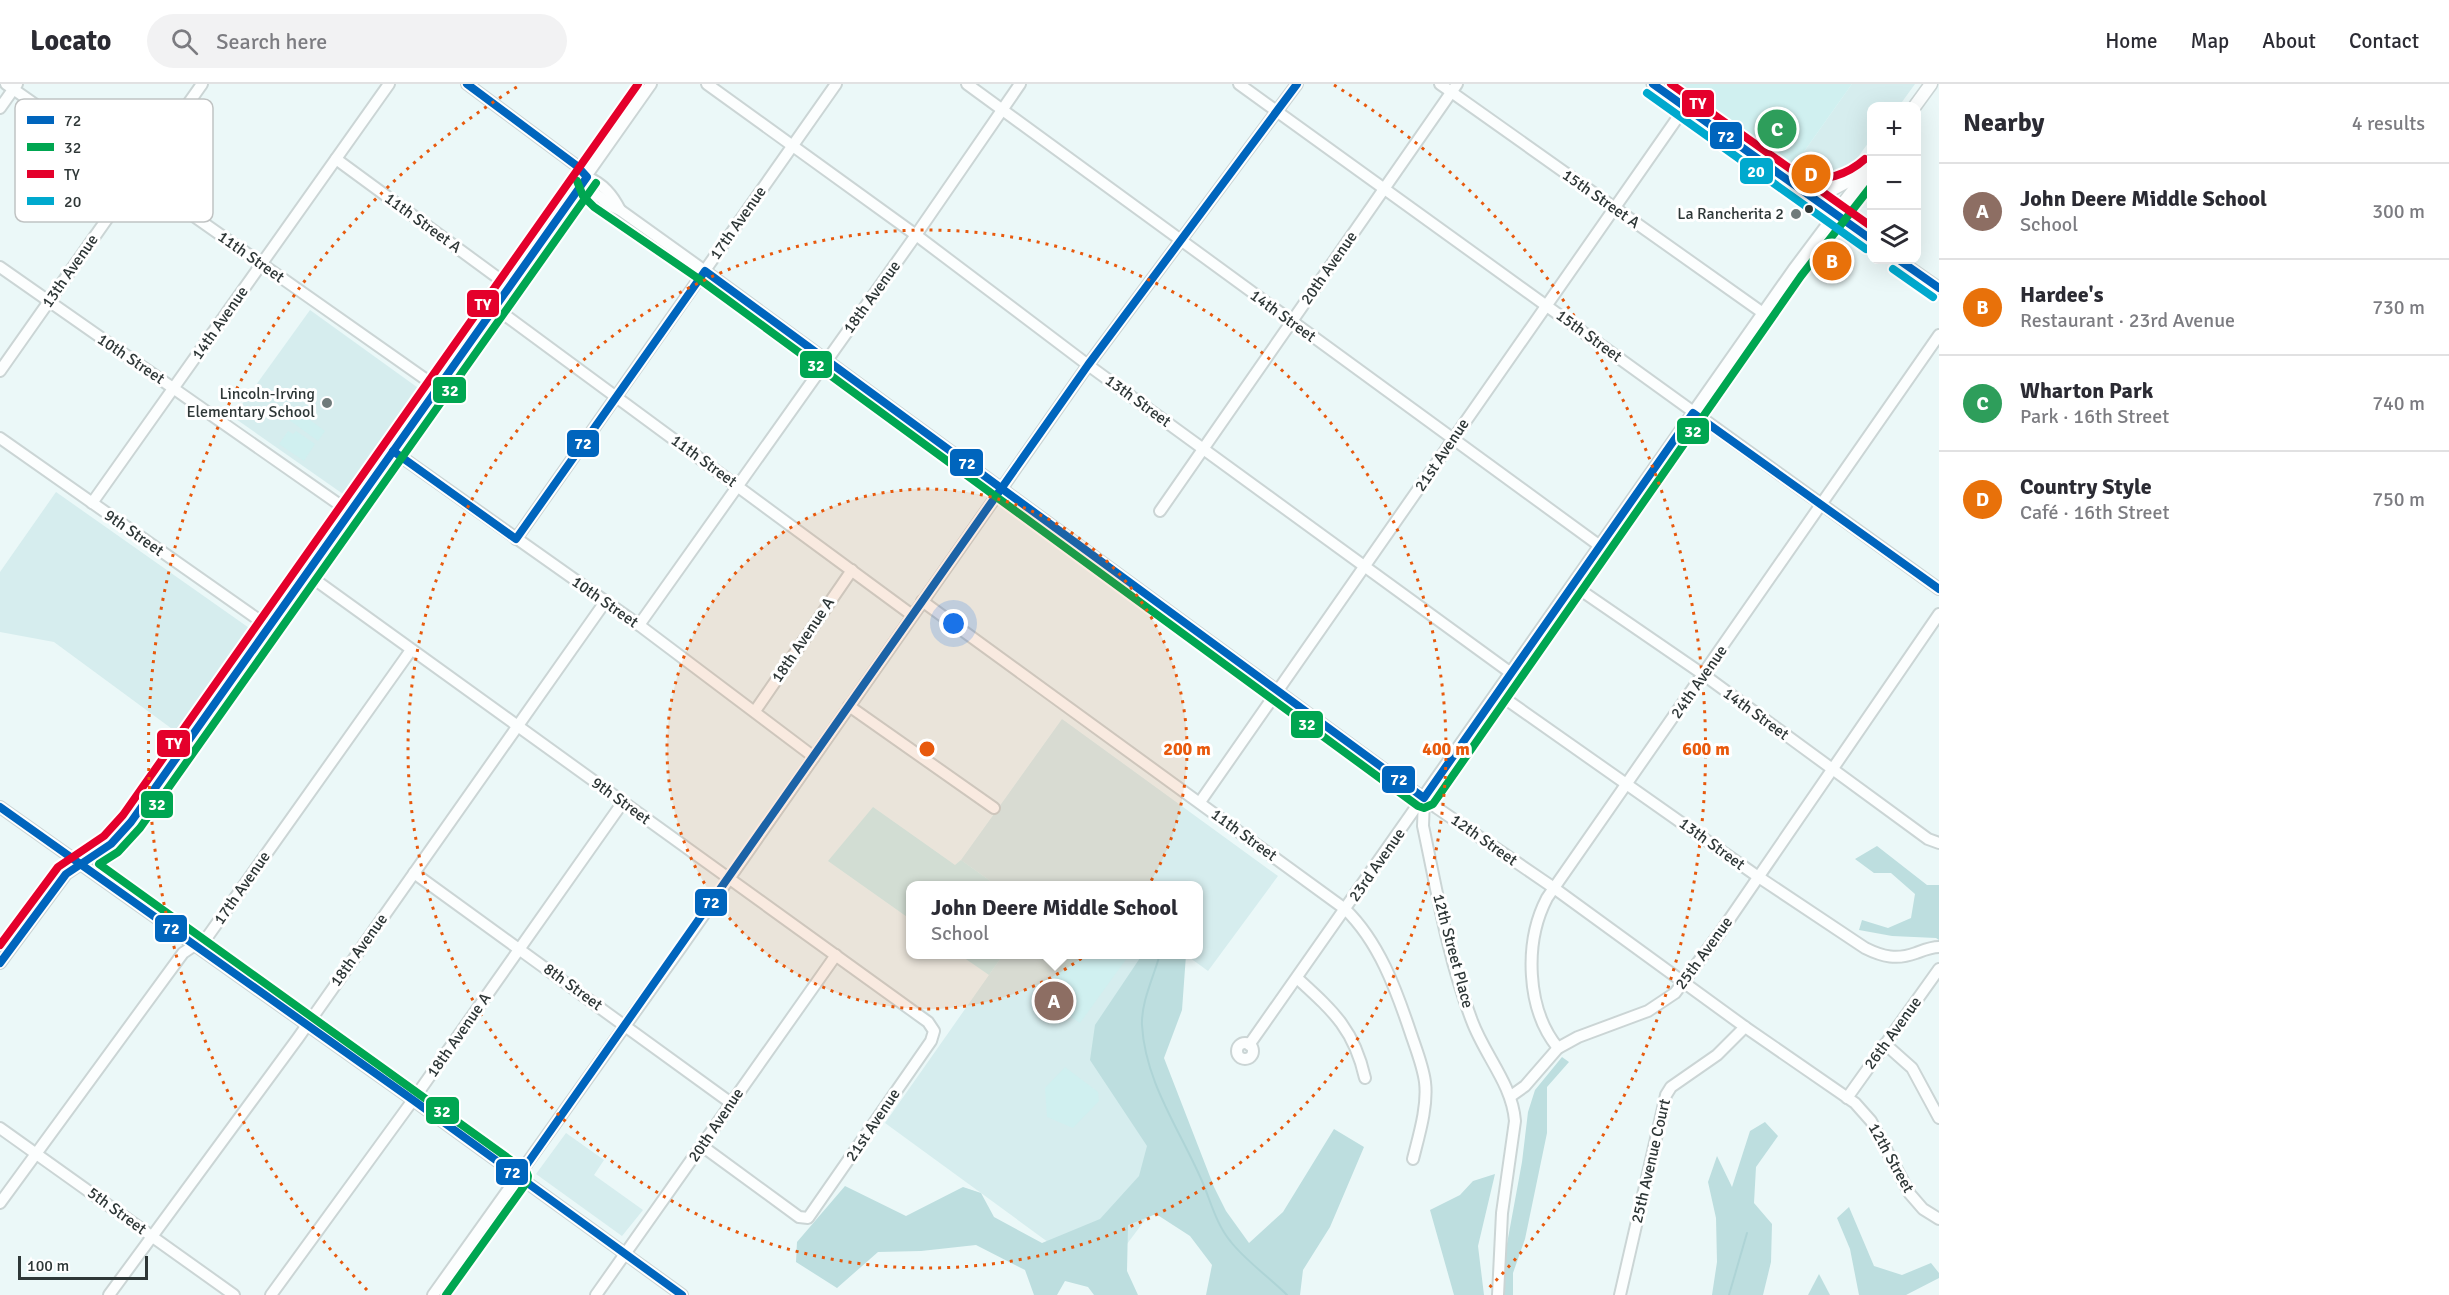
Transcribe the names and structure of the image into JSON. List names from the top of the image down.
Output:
{
  "streets": {
    "street": [
      "15th Street A",
      "11th Street A",
      "17th Avenue",
      "11th Street",
      "20th Avenue",
      "13th Avenue",
      "18th Avenue",
      "14th Street",
      "14th Avenue",
      "15th Street",
      "10th Street",
      "13th Street",
      "21st Avenue",
      "9th Street",
      "18th Avenue A",
      "24th Avenue",
      "12th Street",
      "23rd Avenue",
      "12th Street Place",
      "25th Avenue",
      "8th Street",
      "26th Avenue",
      "25th Avenue Court",
      "5th Street"
    ]
  },
  "crossings": [
    ["15th Street A", "20th Avenue"],
    ["15th Street A", "21st Avenue"],
    ["15th Street A", "23rd Avenue"],
    ["11th Street A", "14th Avenue"],
    ["17th Avenue", "11th Street"],
    ["17th Avenue", "10th Street"],
    ["17th Avenue", "13th Street"],
    ["17th Avenue", "9th Street"],
    ["17th Avenue", "12th Street"],
    ["17th Avenue", "5th Street"],
    ["11th Street", "18th Avenue"],
    ["11th Street", "14th Avenue"],
    ["11th Street", "21st Avenue"],
    ["11th Street", "18th Avenue A"],
    ["11th Street", "23rd Avenue"],
    ["20th Avenue", "14th Street"],
    ["20th Avenue", "15th Street"],
    ["20th Avenue", "13th Street"],
    ["20th Avenue", "21st Avenue"],
    ["20th Avenue", "9th Street"],
    ["20th Avenue", "8th Street"],
    ["13th Avenue", "10th Street"],
    ["18th Avenue", "14th Street"],
    ["18th Avenue", "10th Street"],
    ["18th Avenue", "13th Street"],
    ["18th Avenue", "9th Street"],
    ["18th Avenue", "12th Street"],
    ["18th Avenue", "8th Street"],
    ["18th Avenue", "5th Street"],
    ["14th Street", "21st Avenue"],
    ["14th Street", "24th Avenue"],
    ["14th Street", "23rd Avenue"],
    ["14th Street", "25th Avenue"],
    ["14th Avenue", "10th Street"],
    ["14th Avenue", "9th Street"],
    ["15th Street", "21st Avenue"],
    ["15th Street", "24th Avenue"],
    ["15th Street", "23rd Avenue"],
    ["10th Street", "18th Avenue A"],
    ["13th Street", "21st Avenue"],
    ["13th Street", "24th Avenue"],
    ["13th Street", "23rd Avenue"],
    ["13th Street", "25th Avenue"],
    ["21st Avenue", "9th Street"],
    ["21st Avenue", "12th Street"],
    ["9th Street", "18th Avenue A"],
    ["18th Avenue A", "8th Street"],
    ["24th Avenue", "12th Street"],
    ["24th Avenue", "25th Avenue"],
    ["12th Street", "23rd Avenue"],
    ["12th Street", "12th Street Place"],
    ["12th Street", "25th Avenue"],
    ["12th Street", "26th Avenue"],
    ["12th Street", "25th Avenue Court"],
    ["23rd Avenue", "12th Street Place"],
    ["12th Street Place", "25th Avenue"]
  ],
  "places": ["La Rancherita 2", "Lincoln-Irving Elementary School"],
  "lines": [
    "transit line 72",
    "transit line TY",
    "transit line 20",
    "transit line 32"
  ],
  "legend": [
    "72",
    "32",
    "TY",
    "20"
  ],
  "scale_bar": "100 m",
  "page": {
    "header": "Locato",
    "search": "Search here",
    "nav": [
      "Home",
      "Map",
      "About",
      "Contact"
    ],
    "heading": ["Nearby", "4 results"],
    "map_buttons": ["+", "−"],
    "pins": [
      "C",
      "D",
      "B",
      "A"
    ],
    "list": [
      {
        "mark": "A",
        "name": "John Deere Middle School",
        "note": "School",
        "value": "300 m"
      },
      {
        "mark": "B",
        "name": "Hardee's",
        "note": "Restaurant · 23rd Avenue",
        "value": "730 m"
      },
      {
        "mark": "C",
        "name": "Wharton Park",
        "note": "Park · 16th Street",
        "value": "740 m"
      },
      {
        "mark": "D",
        "name": "Country Style",
        "note": "Café · 16th Street",
        "value": "750 m"
      }
    ],
    "popup": ["John Deere Middle School", "School"],
    "scale": "100 m"
  },
  "rings": ["200 m", "400 m", "600 m"]
}
